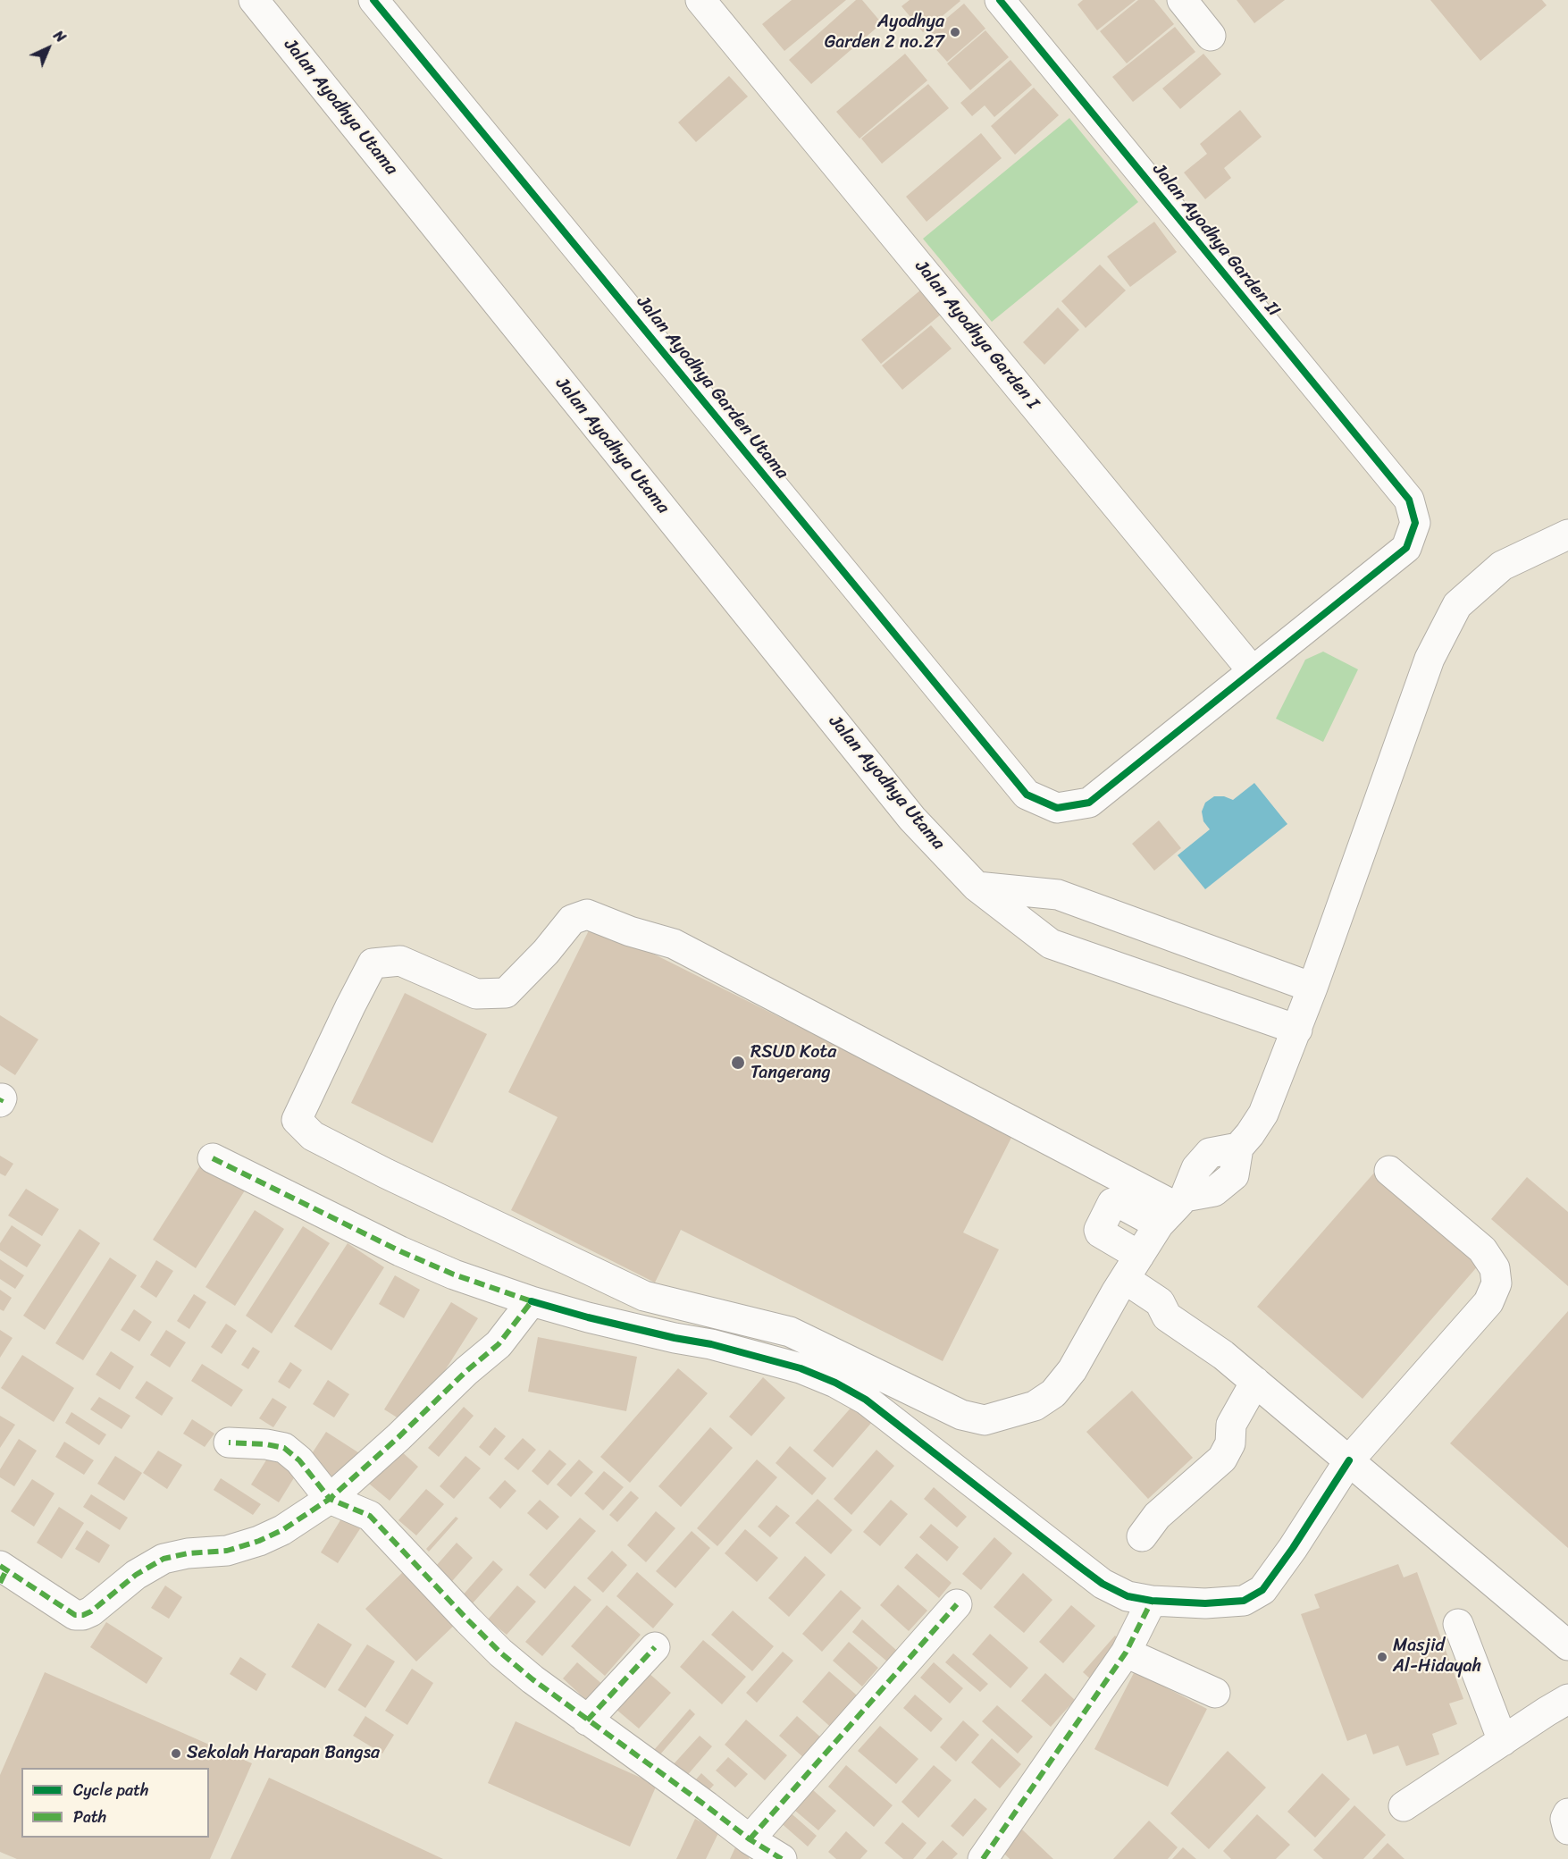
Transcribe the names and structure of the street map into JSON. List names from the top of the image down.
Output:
{
  "streets": {
    "street": [
      "Jalan Ayodhya Utama",
      "Jalan Ayodhya Garden II",
      "Jalan Ayodhya Garden I",
      "Jalan Ayodhya Garden Utama"
    ]
  },
  "crossings": [
    ["Jalan Ayodhya Garden II", "Jalan Ayodhya Garden I"],
    ["Jalan Ayodhya Garden II", "Jalan Ayodhya Garden Utama"],
    ["Jalan Ayodhya Garden I", "Jalan Ayodhya Garden Utama"]
  ],
  "places": [
    "Ayodhya Garden 2 no.27",
    "RSUD Kota Tangerang",
    "Masjid Al-Hidayah",
    "Sekolah Harapan Bangsa"
  ],
  "legend": ["Cycle path", "Path"],
  "north": "top right"
}
